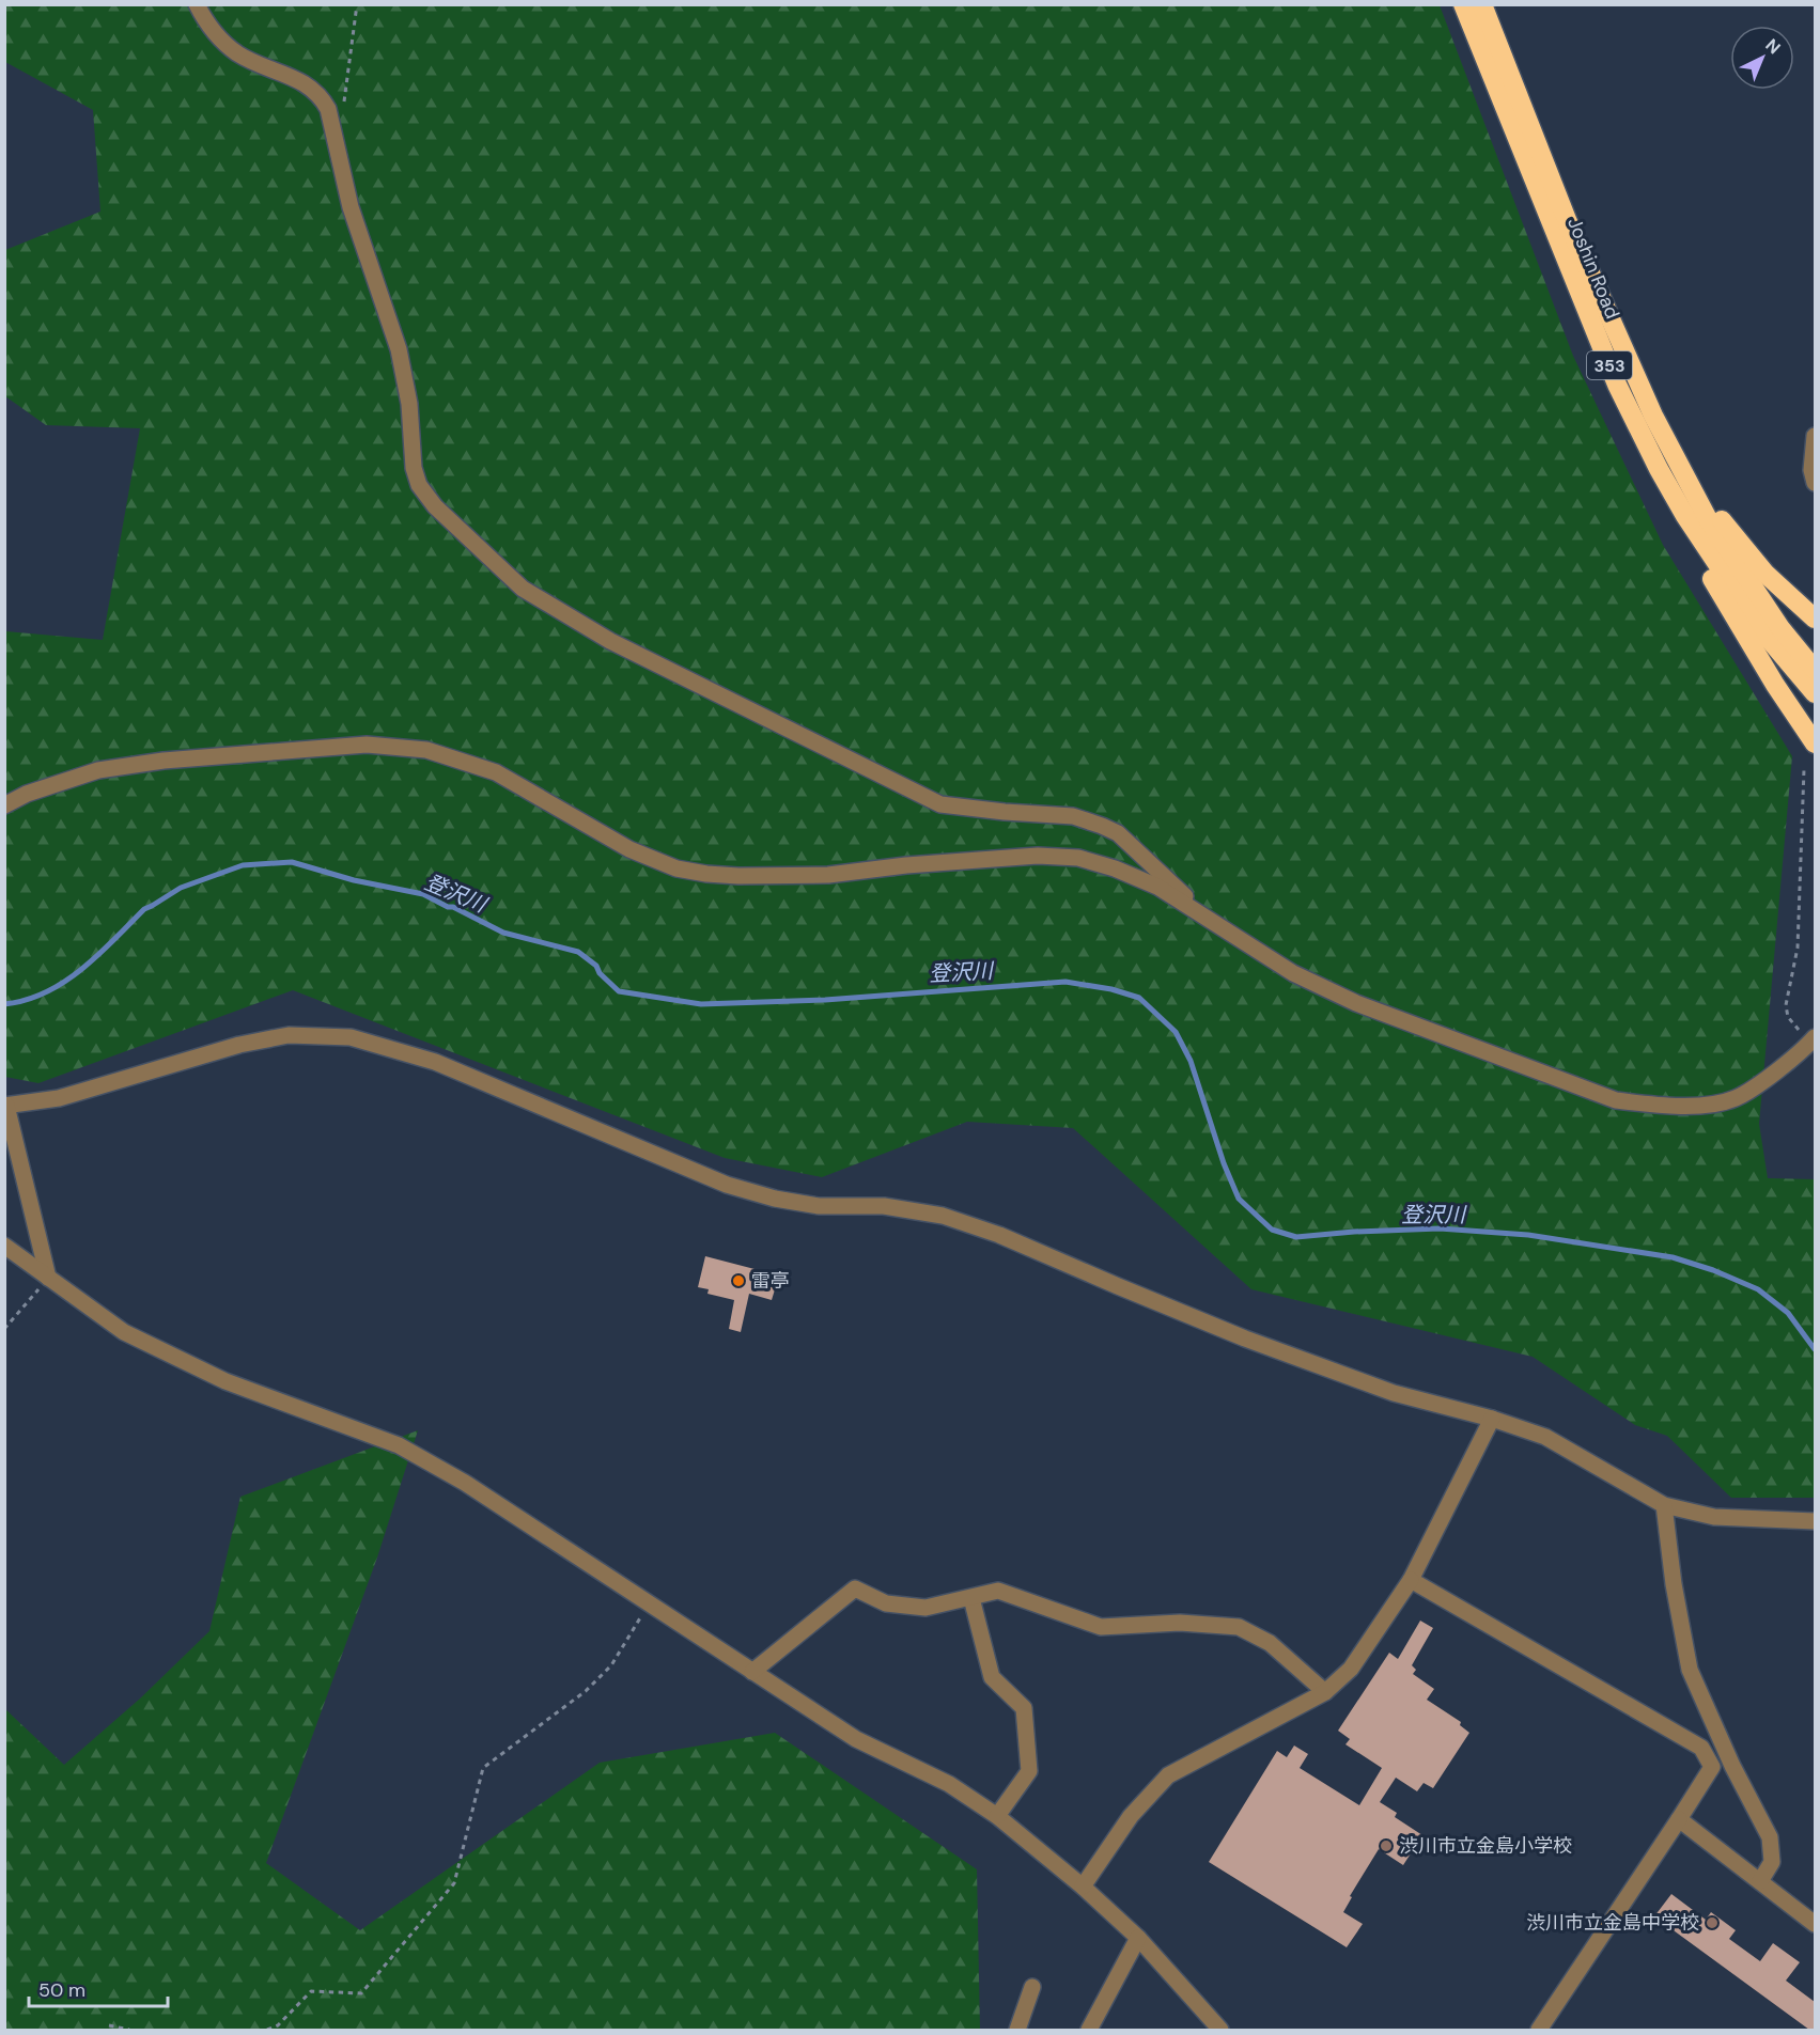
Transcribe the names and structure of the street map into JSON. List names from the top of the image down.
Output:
{
  "streets": {
    "highway": ["Joshin Road", "353"]
  },
  "water": ["登沢川"],
  "places": ["雷亭", "渋川市立金島小学校", "渋川市立金島中学校"],
  "scale_bar": "50 m",
  "north": "top right"
}
